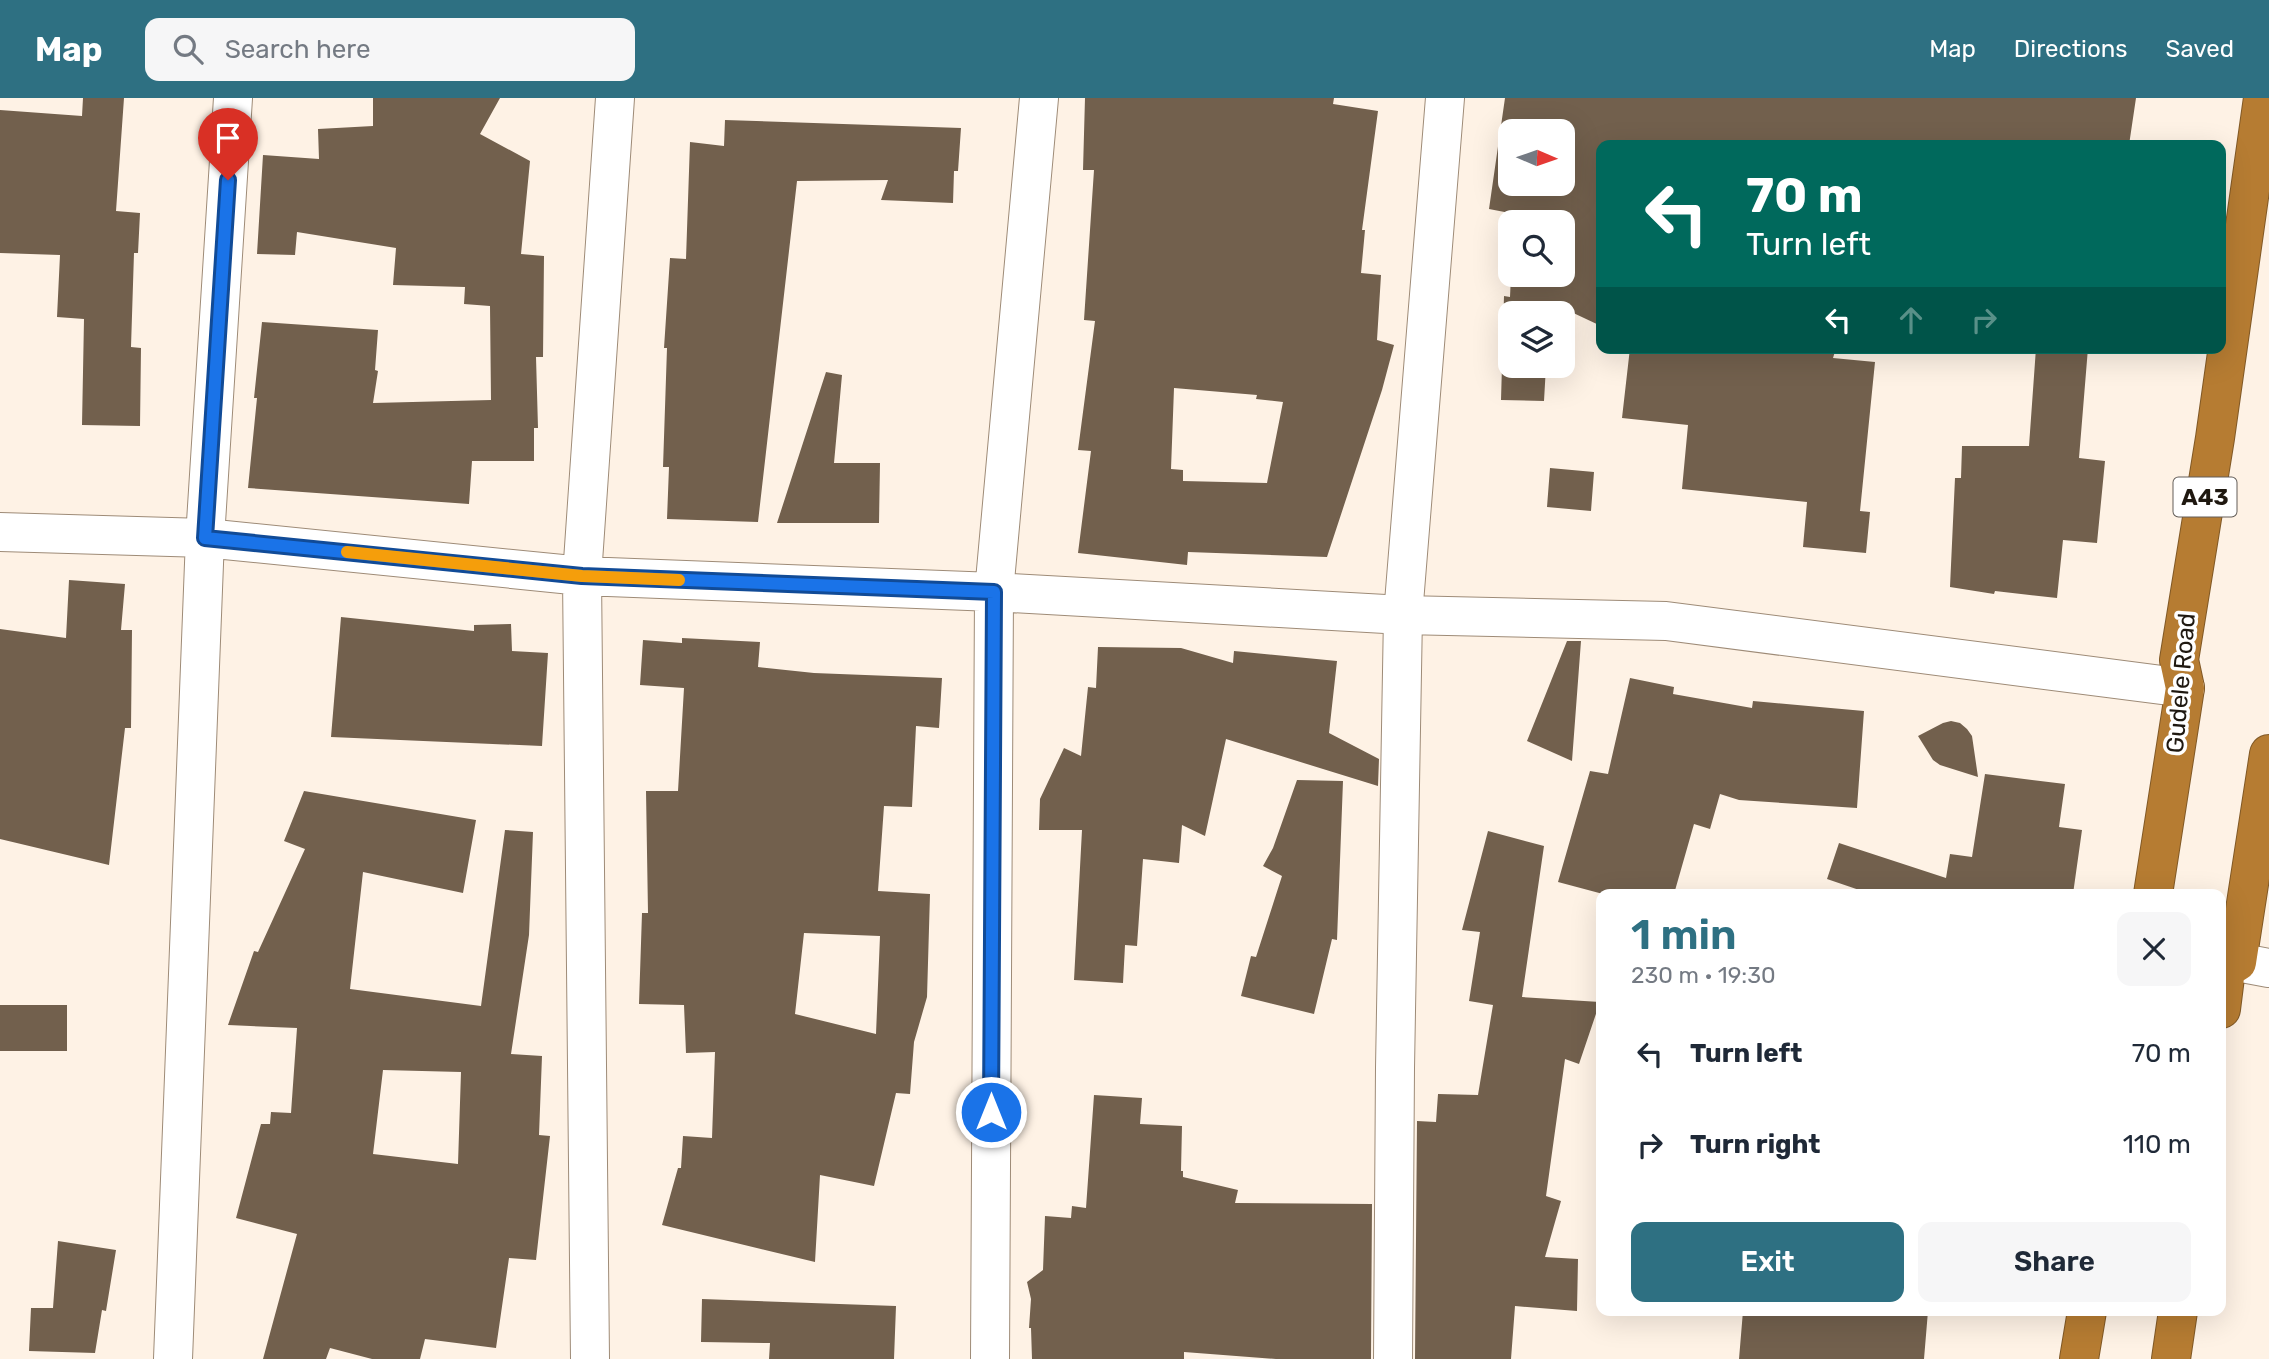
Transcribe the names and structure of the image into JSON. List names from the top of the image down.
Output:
{
  "streets": {
    "highway": ["A43", "Gudele Road"]
  },
  "north": "right",
  "page": {
    "header": "Map",
    "search": "Search here",
    "nav": ["Map", "Directions", "Saved"],
    "turn": ["70 m", "Turn left"],
    "heading": ["1 min", "230 m · 19:30"],
    "list": [
      {
        "name": "Turn left",
        "value": "70 m"
      },
      {
        "name": "Turn right",
        "value": "110 m"
      }
    ],
    "buttons": ["Exit", "Share"]
  }
}
